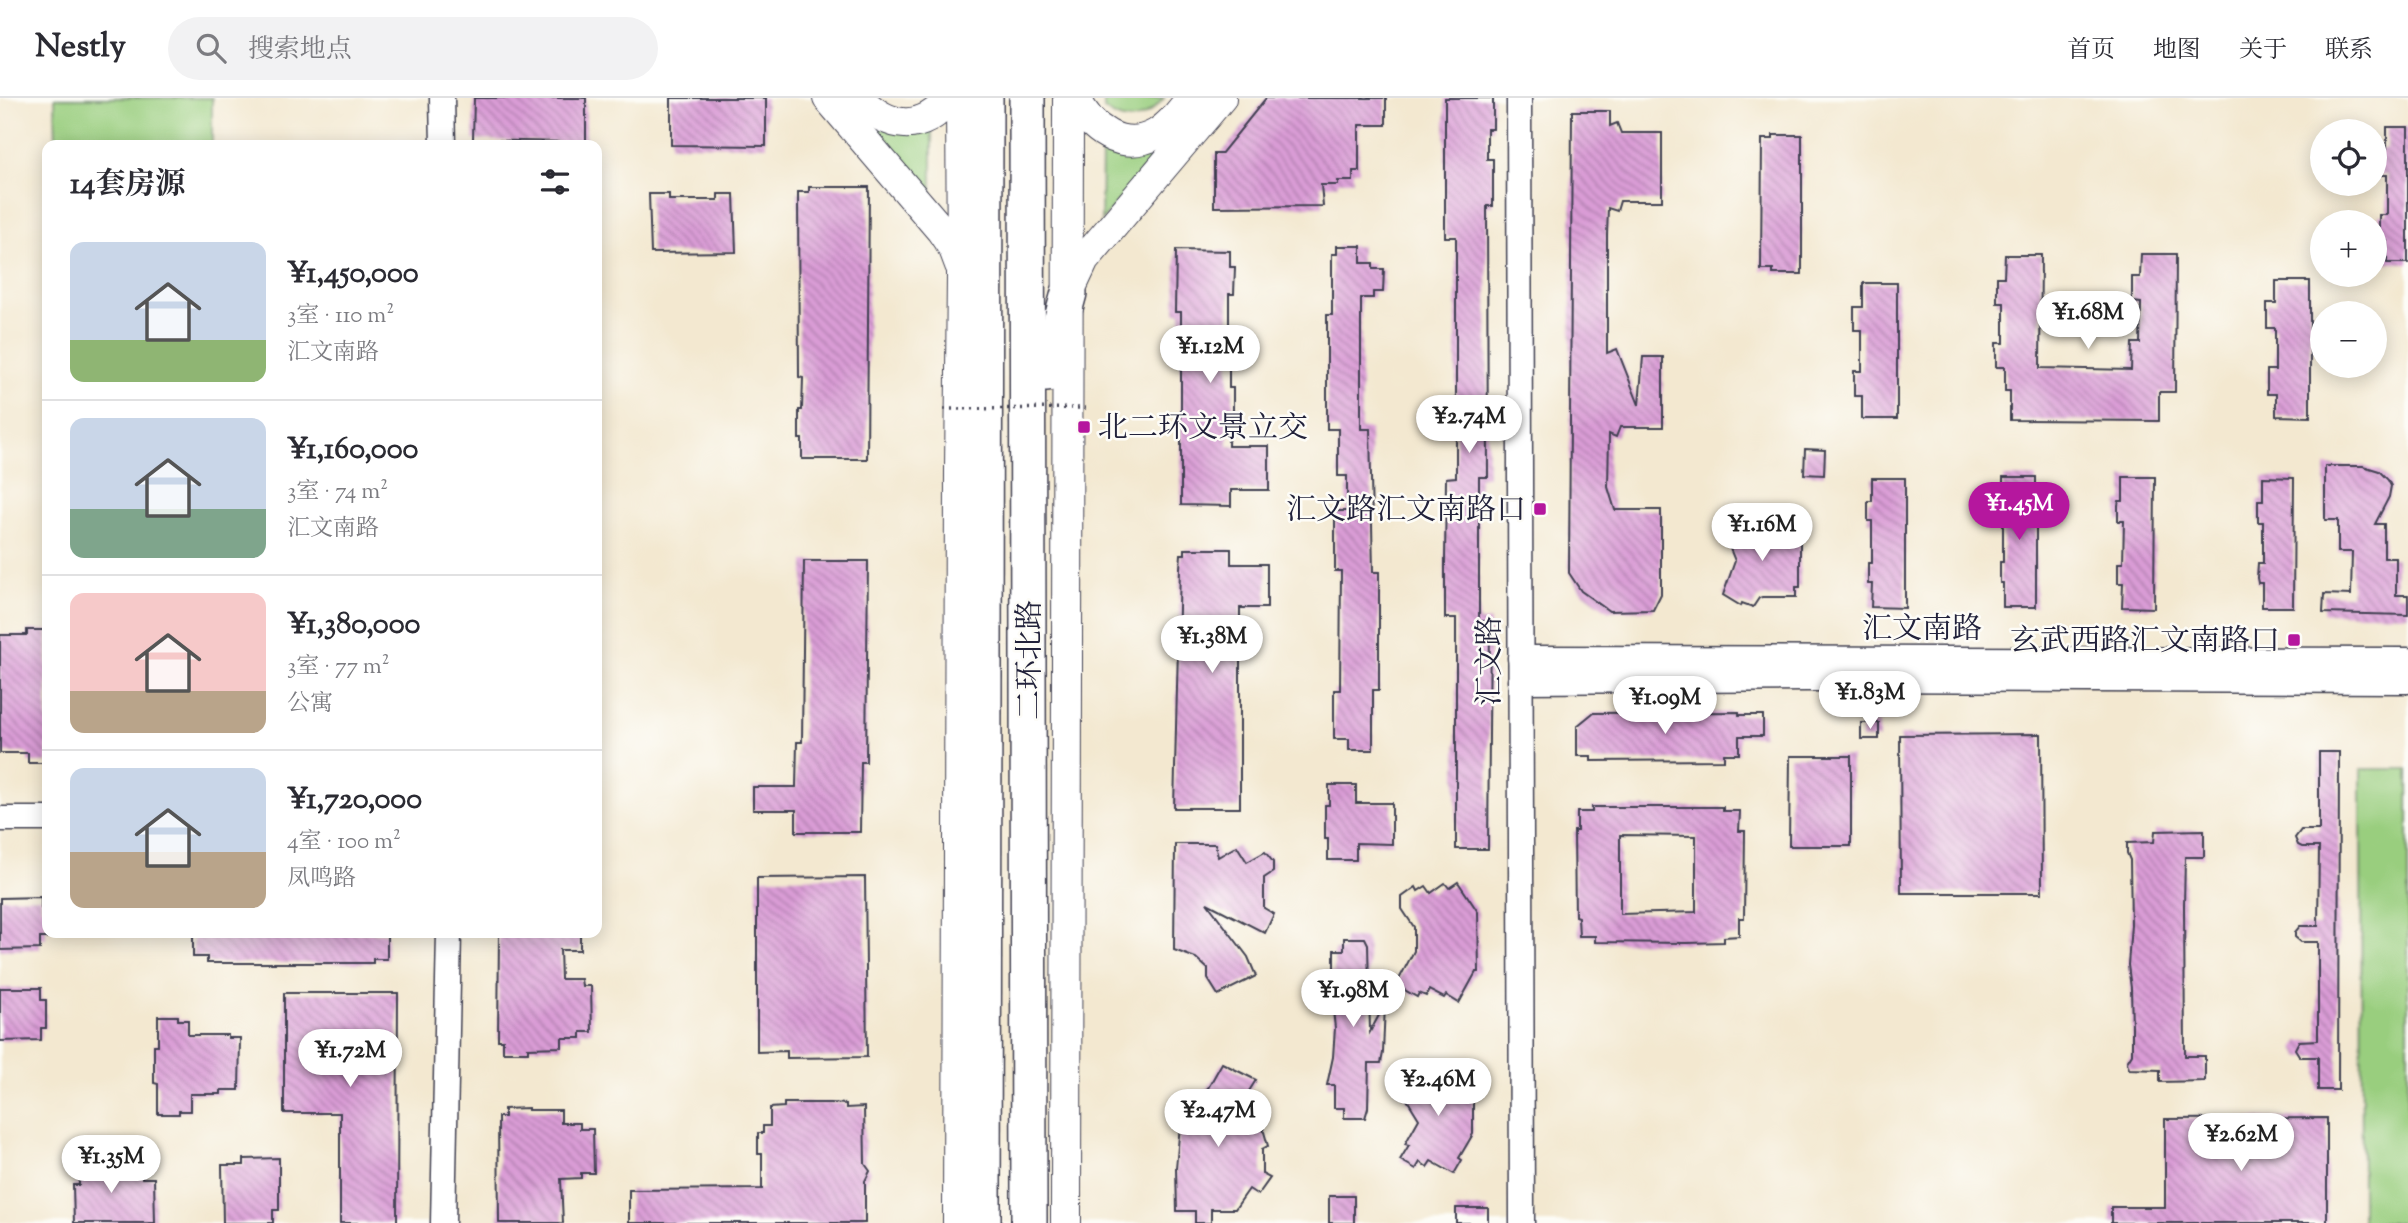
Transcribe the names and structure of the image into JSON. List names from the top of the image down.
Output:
{
  "streets": {
    "highway": ["二环北路"],
    "street": ["汇文南路", "汇文路"]
  },
  "crossings": [
    ["汇文南路", "汇文路"]
  ],
  "places": {
    "transit": ["北二环文景立交", "汇文路汇文南路口", "玄武西路汇文南路口"]
  },
  "page": {
    "header": "Nestly",
    "search": "搜索地点",
    "nav": [
      "首页",
      "地图",
      "关于",
      "联系"
    ],
    "map_buttons": ["+", "−"],
    "heading": "14套房源",
    "list": [
      {
        "name": "¥1,450,000",
        "note": "3室 · 110 m² · 汇文南路"
      },
      {
        "name": "¥1,160,000",
        "note": "3室 · 74 m² · 汇文南路"
      },
      {
        "name": "¥1,380,000",
        "note": "3室 · 77 m² · 公寓"
      },
      {
        "name": "¥1,720,000",
        "note": "4室 · 100 m² · 凤鸣路"
      }
    ],
    "price": [
      "¥1.68M",
      "¥1.12M",
      "¥2.74M",
      "¥1.45M",
      "¥1.16M",
      "¥1.38M",
      "¥1.83M",
      "¥1.09M",
      "¥1.98M",
      "¥1.72M",
      "¥2.46M",
      "¥2.47M",
      "¥2.62M",
      "¥1.35M"
    ]
  }
}
